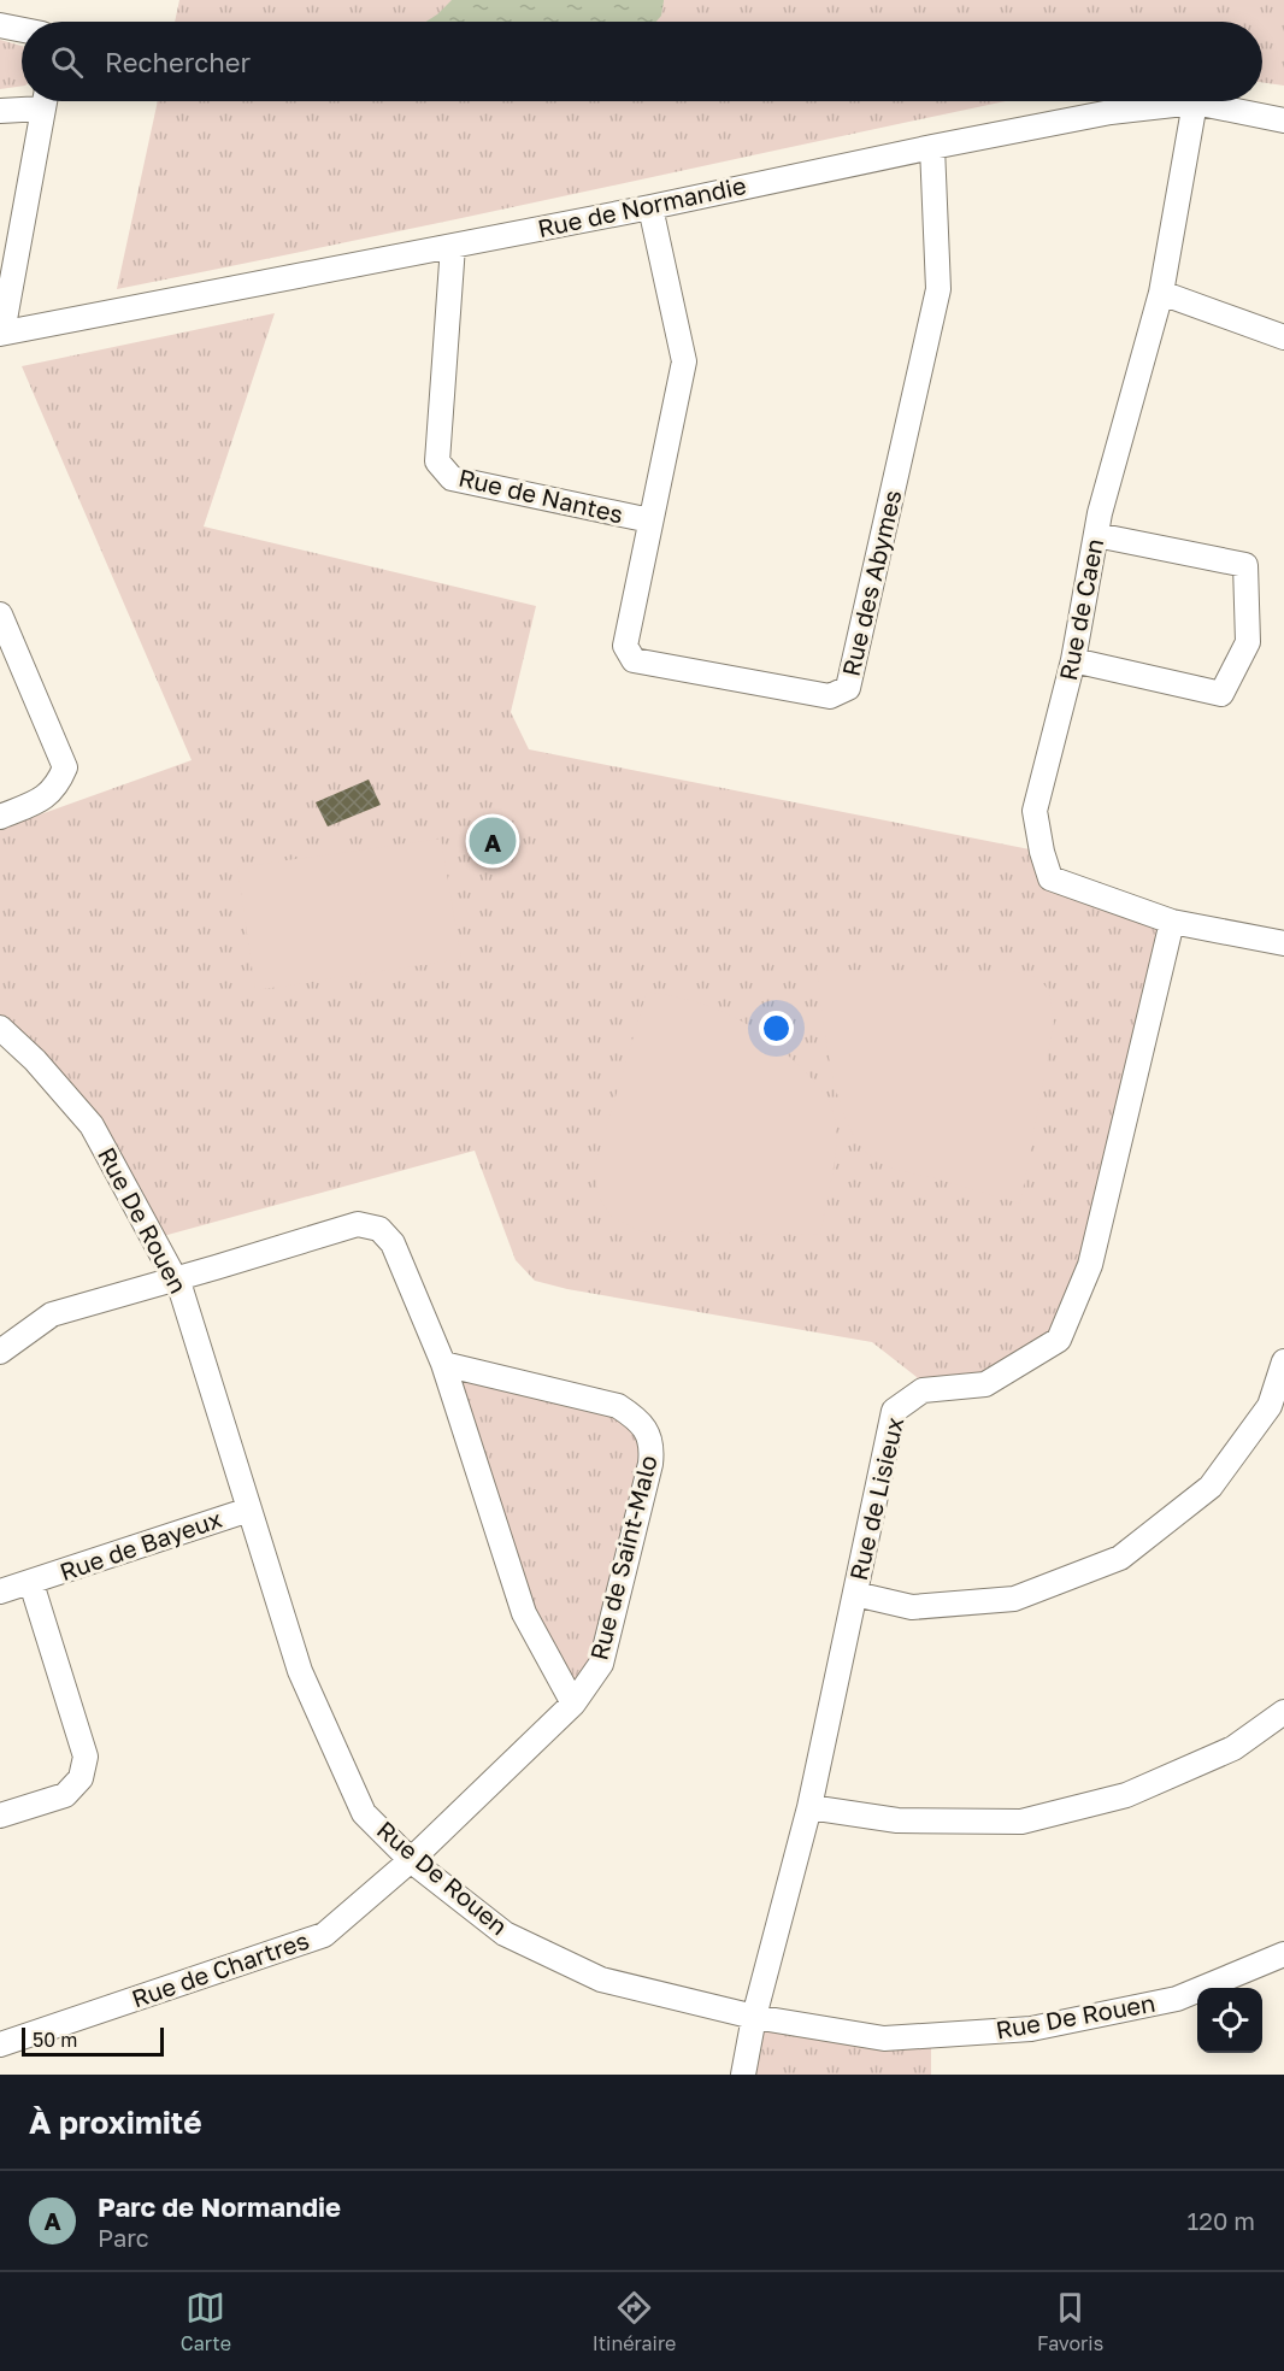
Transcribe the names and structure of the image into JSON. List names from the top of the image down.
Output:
{
  "streets": {
    "street": [
      "Rue de Normandie",
      "Rue de Nantes",
      "Rue des Abymes",
      "Rue de Caen",
      "Rue De Rouen",
      "Rue de Lisieux",
      "Rue de Bayeux",
      "Rue de Saint-Malo",
      "Rue de Chartres"
    ]
  },
  "crossings": [
    ["Rue de Normandie", "Rue de Nantes"],
    ["Rue de Normandie", "Rue des Abymes"],
    ["Rue de Normandie", "Rue de Caen"],
    ["Rue de Nantes", "Rue des Abymes"],
    ["Rue de Caen", "Rue de Lisieux"],
    ["Rue De Rouen", "Rue de Lisieux"],
    ["Rue De Rouen", "Rue de Bayeux"],
    ["Rue De Rouen", "Rue de Saint-Malo"],
    ["Rue De Rouen", "Rue de Chartres"],
    ["Rue de Saint-Malo", "Rue de Chartres"]
  ],
  "scale_bar": "50 m",
  "page": {
    "search": "Rechercher",
    "pins": "A",
    "scale": "50 m",
    "heading": "À proximité",
    "list": [
      {
        "mark": "A",
        "name": "Parc de Normandie",
        "note": "Parc",
        "value": "120 m"
      }
    ],
    "nav": ["Carte", "Itinéraire", "Favoris"]
  }
}
